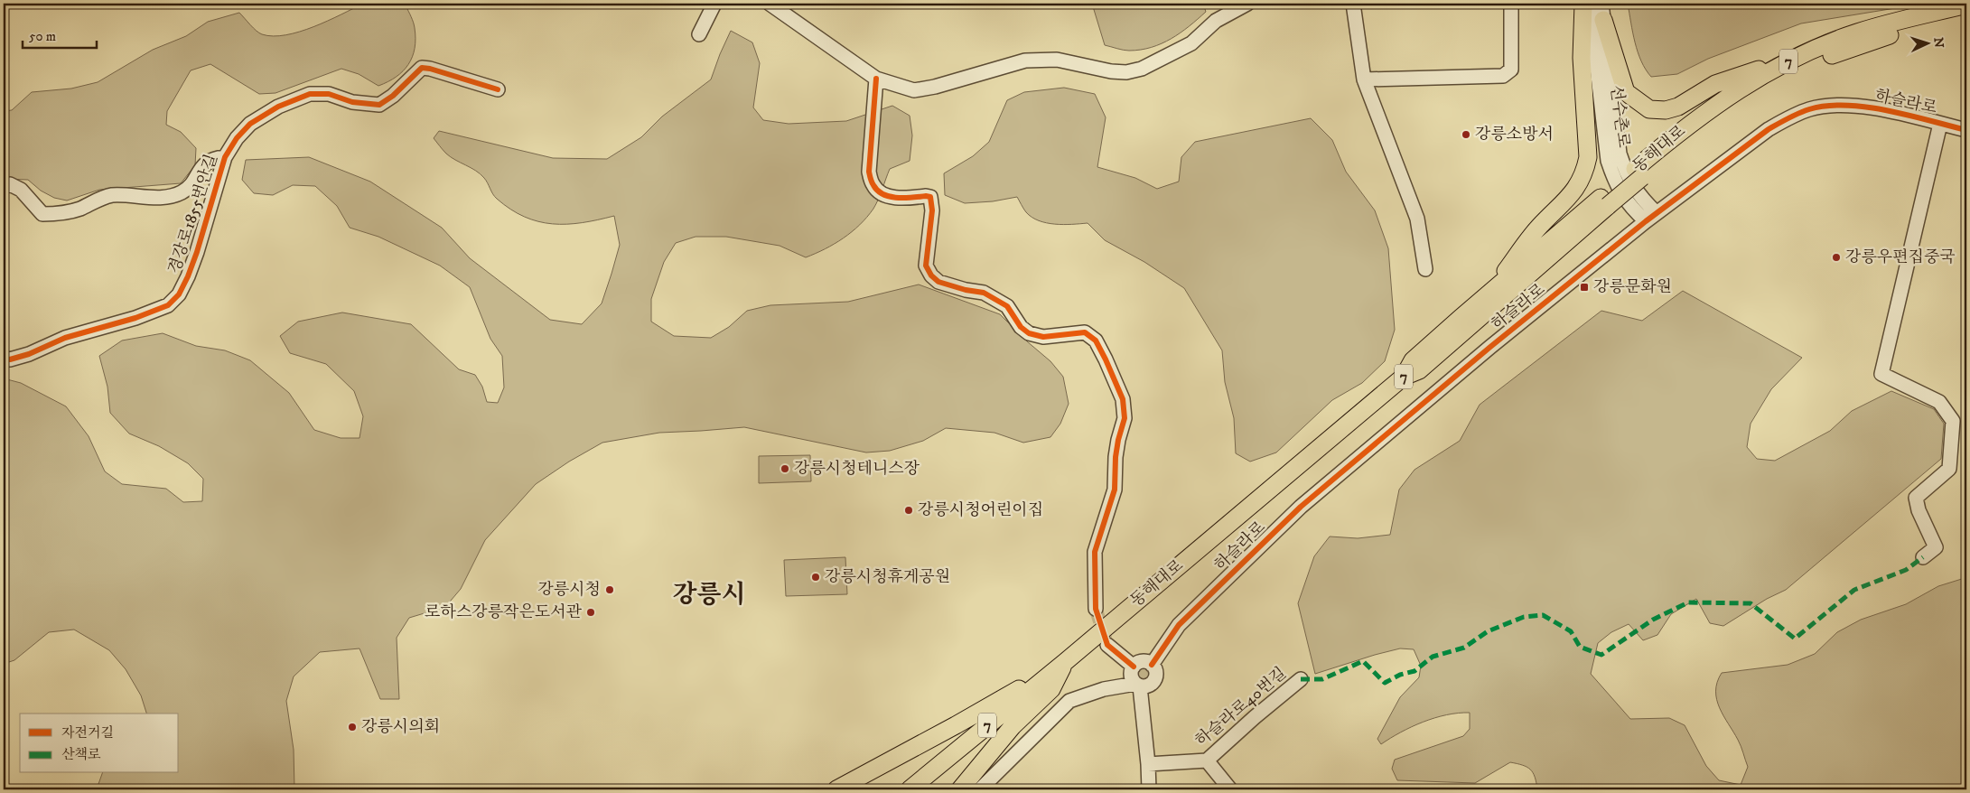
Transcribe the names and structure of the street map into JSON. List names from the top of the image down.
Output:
{
  "streets": {
    "main road": ["7", "동해대로"],
    "street": [
      "하슬라로",
      "선수촌로",
      "경강로1855번안길",
      "하슬라로40번길"
    ]
  },
  "crossings": [
    ["하슬라로", "선수촌로"]
  ],
  "districts": ["강릉시"],
  "places": {
    "other": [
      "강릉소방서",
      "강릉우편집중국",
      "강릉시청테니스장",
      "강릉시청어린이집",
      "강릉시청휴게공원",
      "강릉시청",
      "로하스강릉작은도서관",
      "강릉시의회"
    ],
    "transit": ["강릉문화원"]
  },
  "legend": ["자전거길", "산책로"],
  "scale_bar": "50 m",
  "north": "right"
}
